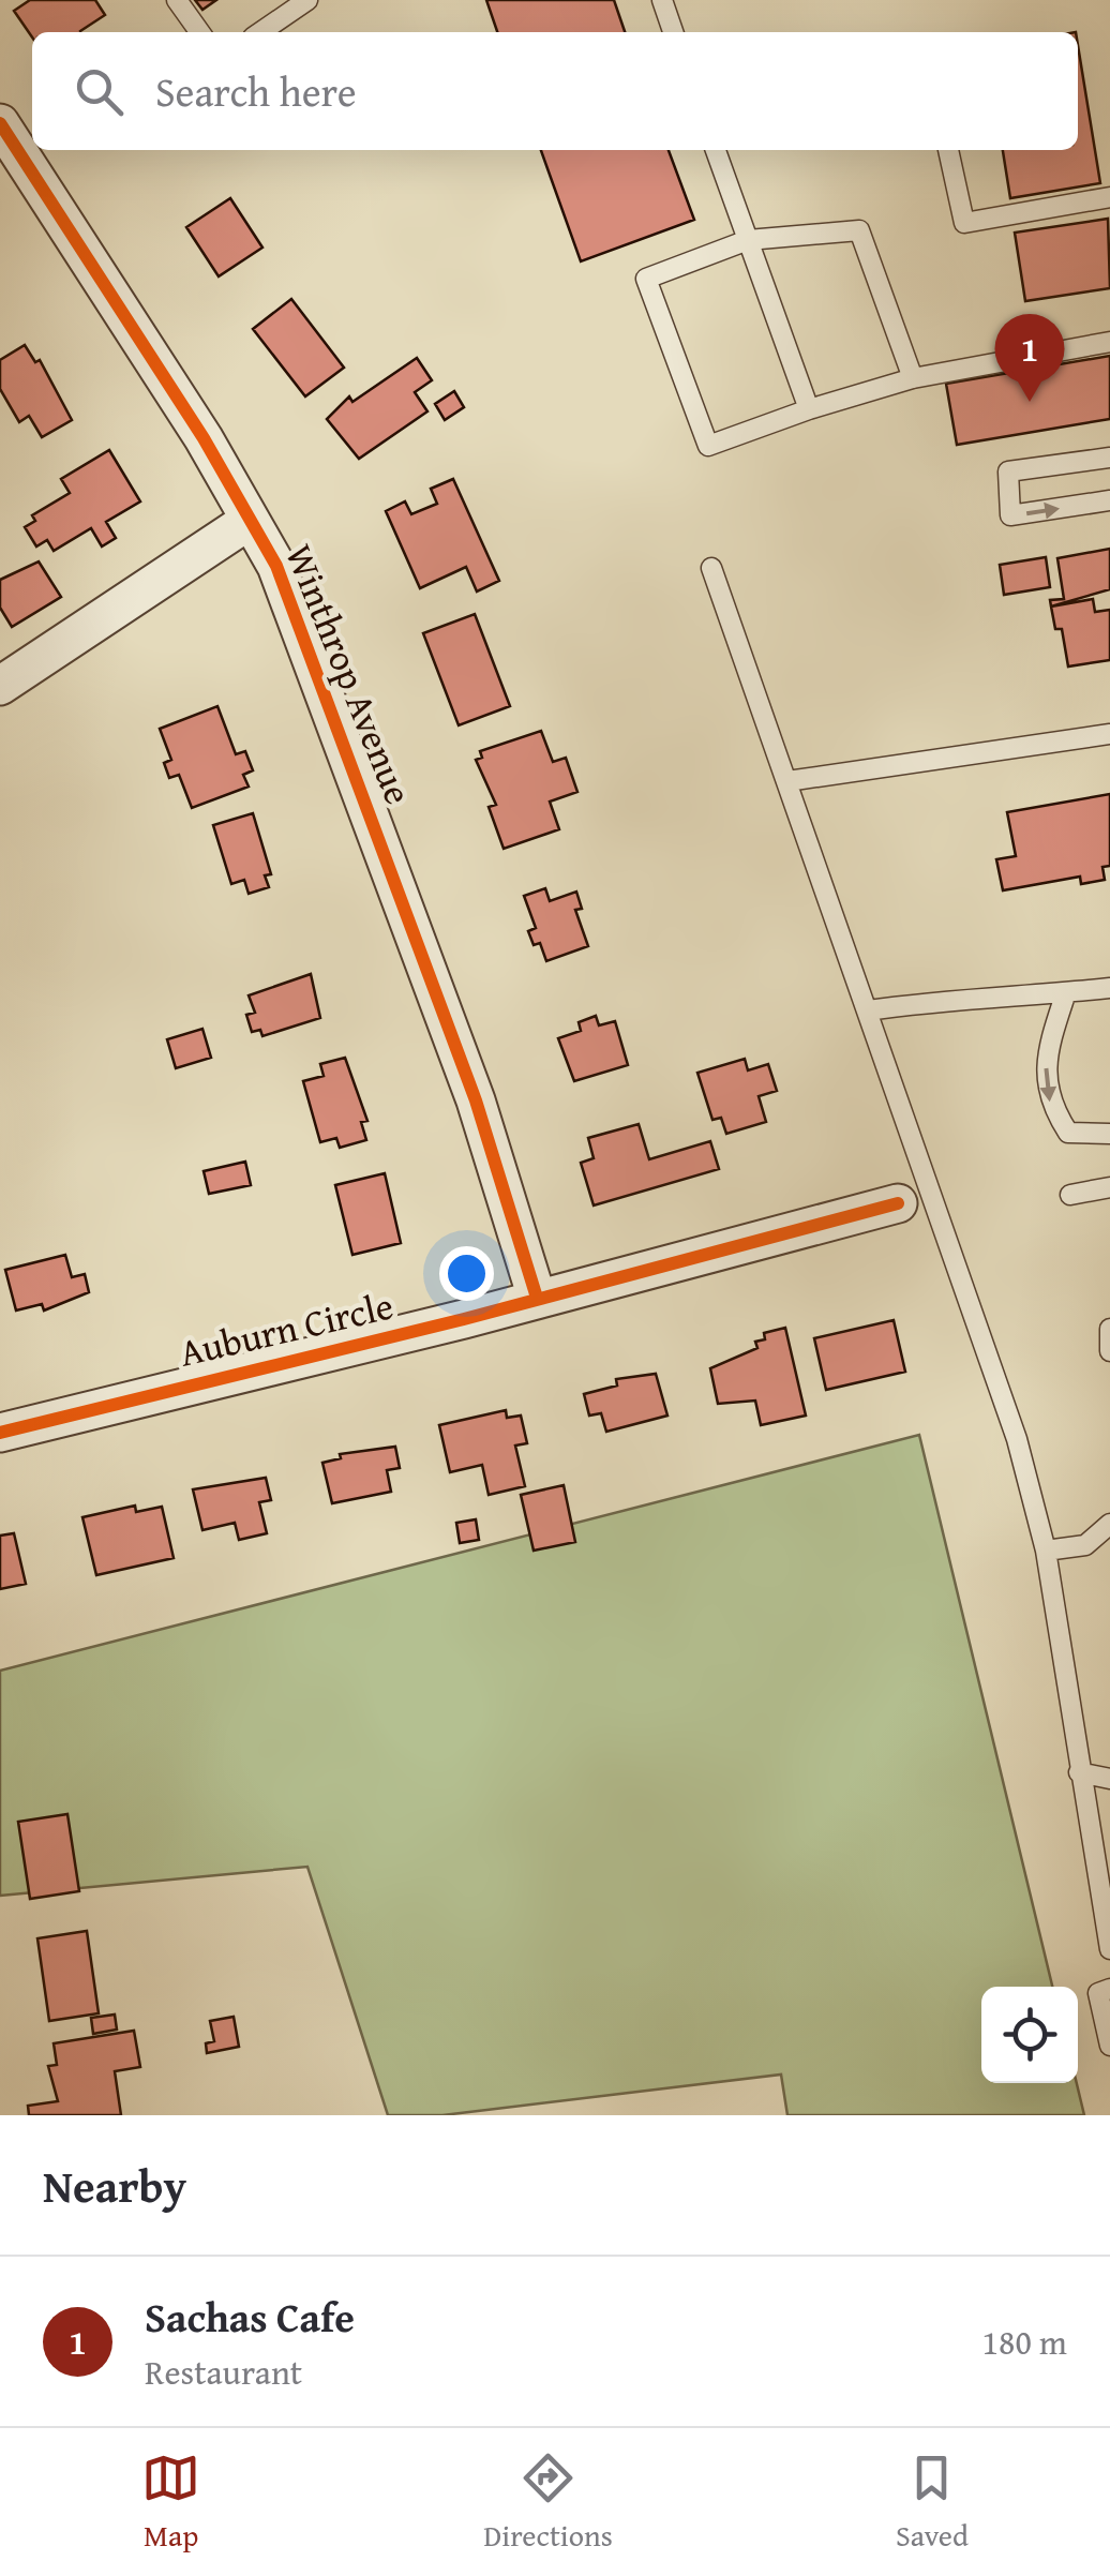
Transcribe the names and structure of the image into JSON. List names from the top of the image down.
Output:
{
  "streets": {
    "street": ["Winthrop Avenue", "Auburn Circle"]
  },
  "crossings": [
    ["Winthrop Avenue", "Auburn Circle"]
  ],
  "page": {
    "search": "Search here",
    "pins": "1",
    "heading": "Nearby",
    "list": [
      {
        "mark": "1",
        "name": "Sachas Cafe",
        "note": "Restaurant",
        "value": "180 m"
      }
    ],
    "nav": ["Map", "Directions", "Saved"]
  }
}
